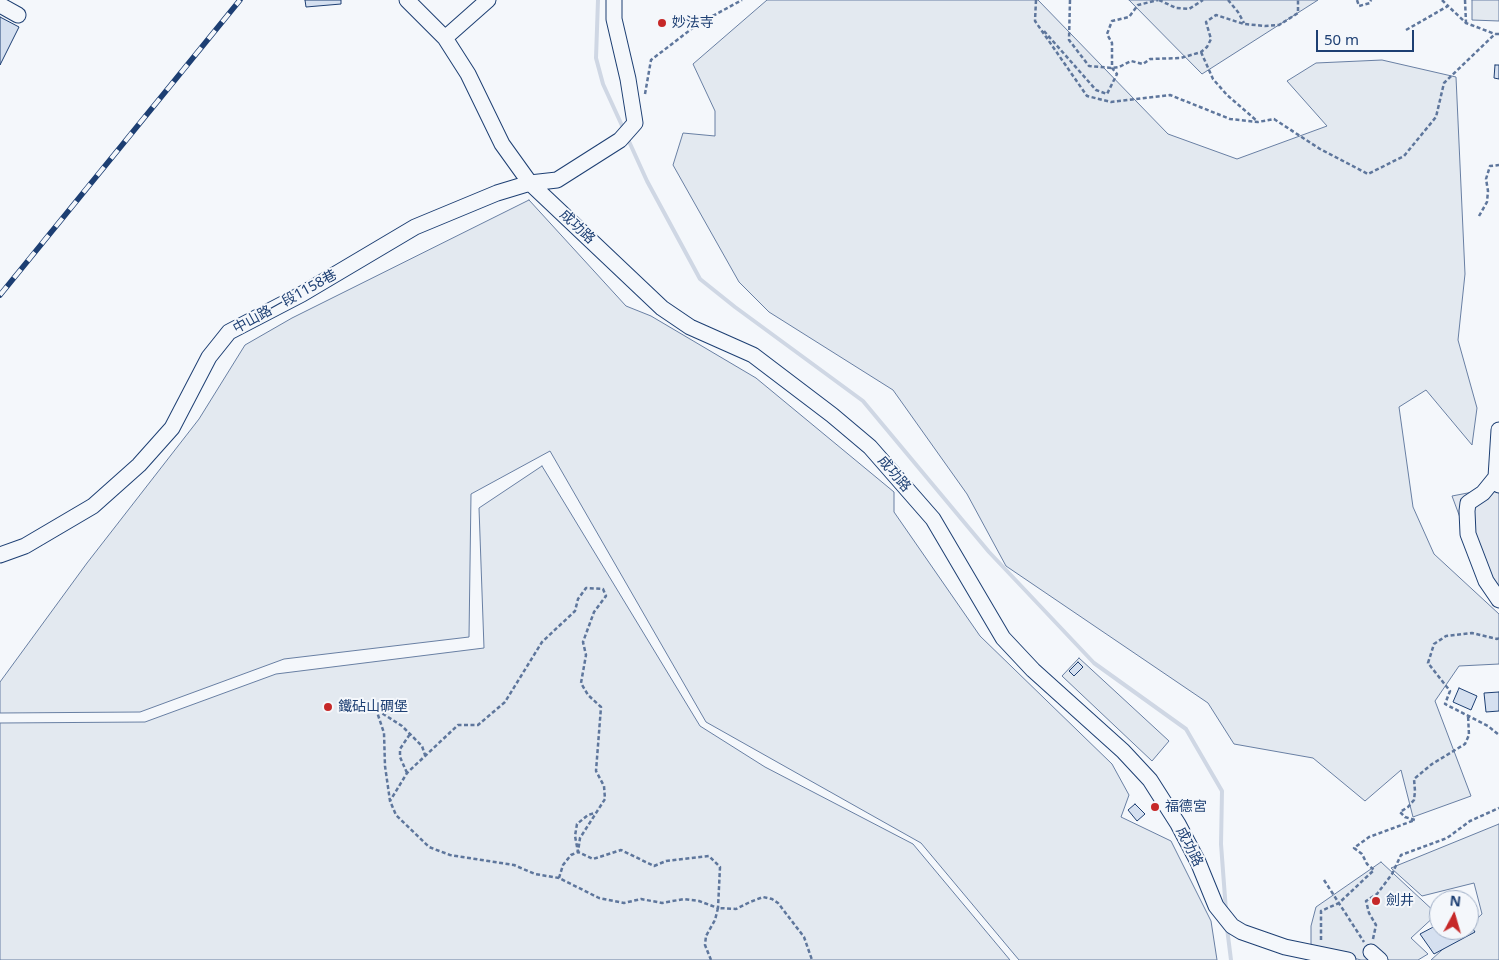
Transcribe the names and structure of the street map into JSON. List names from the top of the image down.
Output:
{
  "streets": {
    "street": ["成功路", "中山路一段1158巷"]
  },
  "crossings": [
    ["成功路", "中山路一段1158巷"]
  ],
  "places": [
    "妙法寺",
    "鐵砧山碉堡",
    "福德宮",
    "劍井"
  ],
  "scale_bar": "50 m",
  "north": "top"
}
